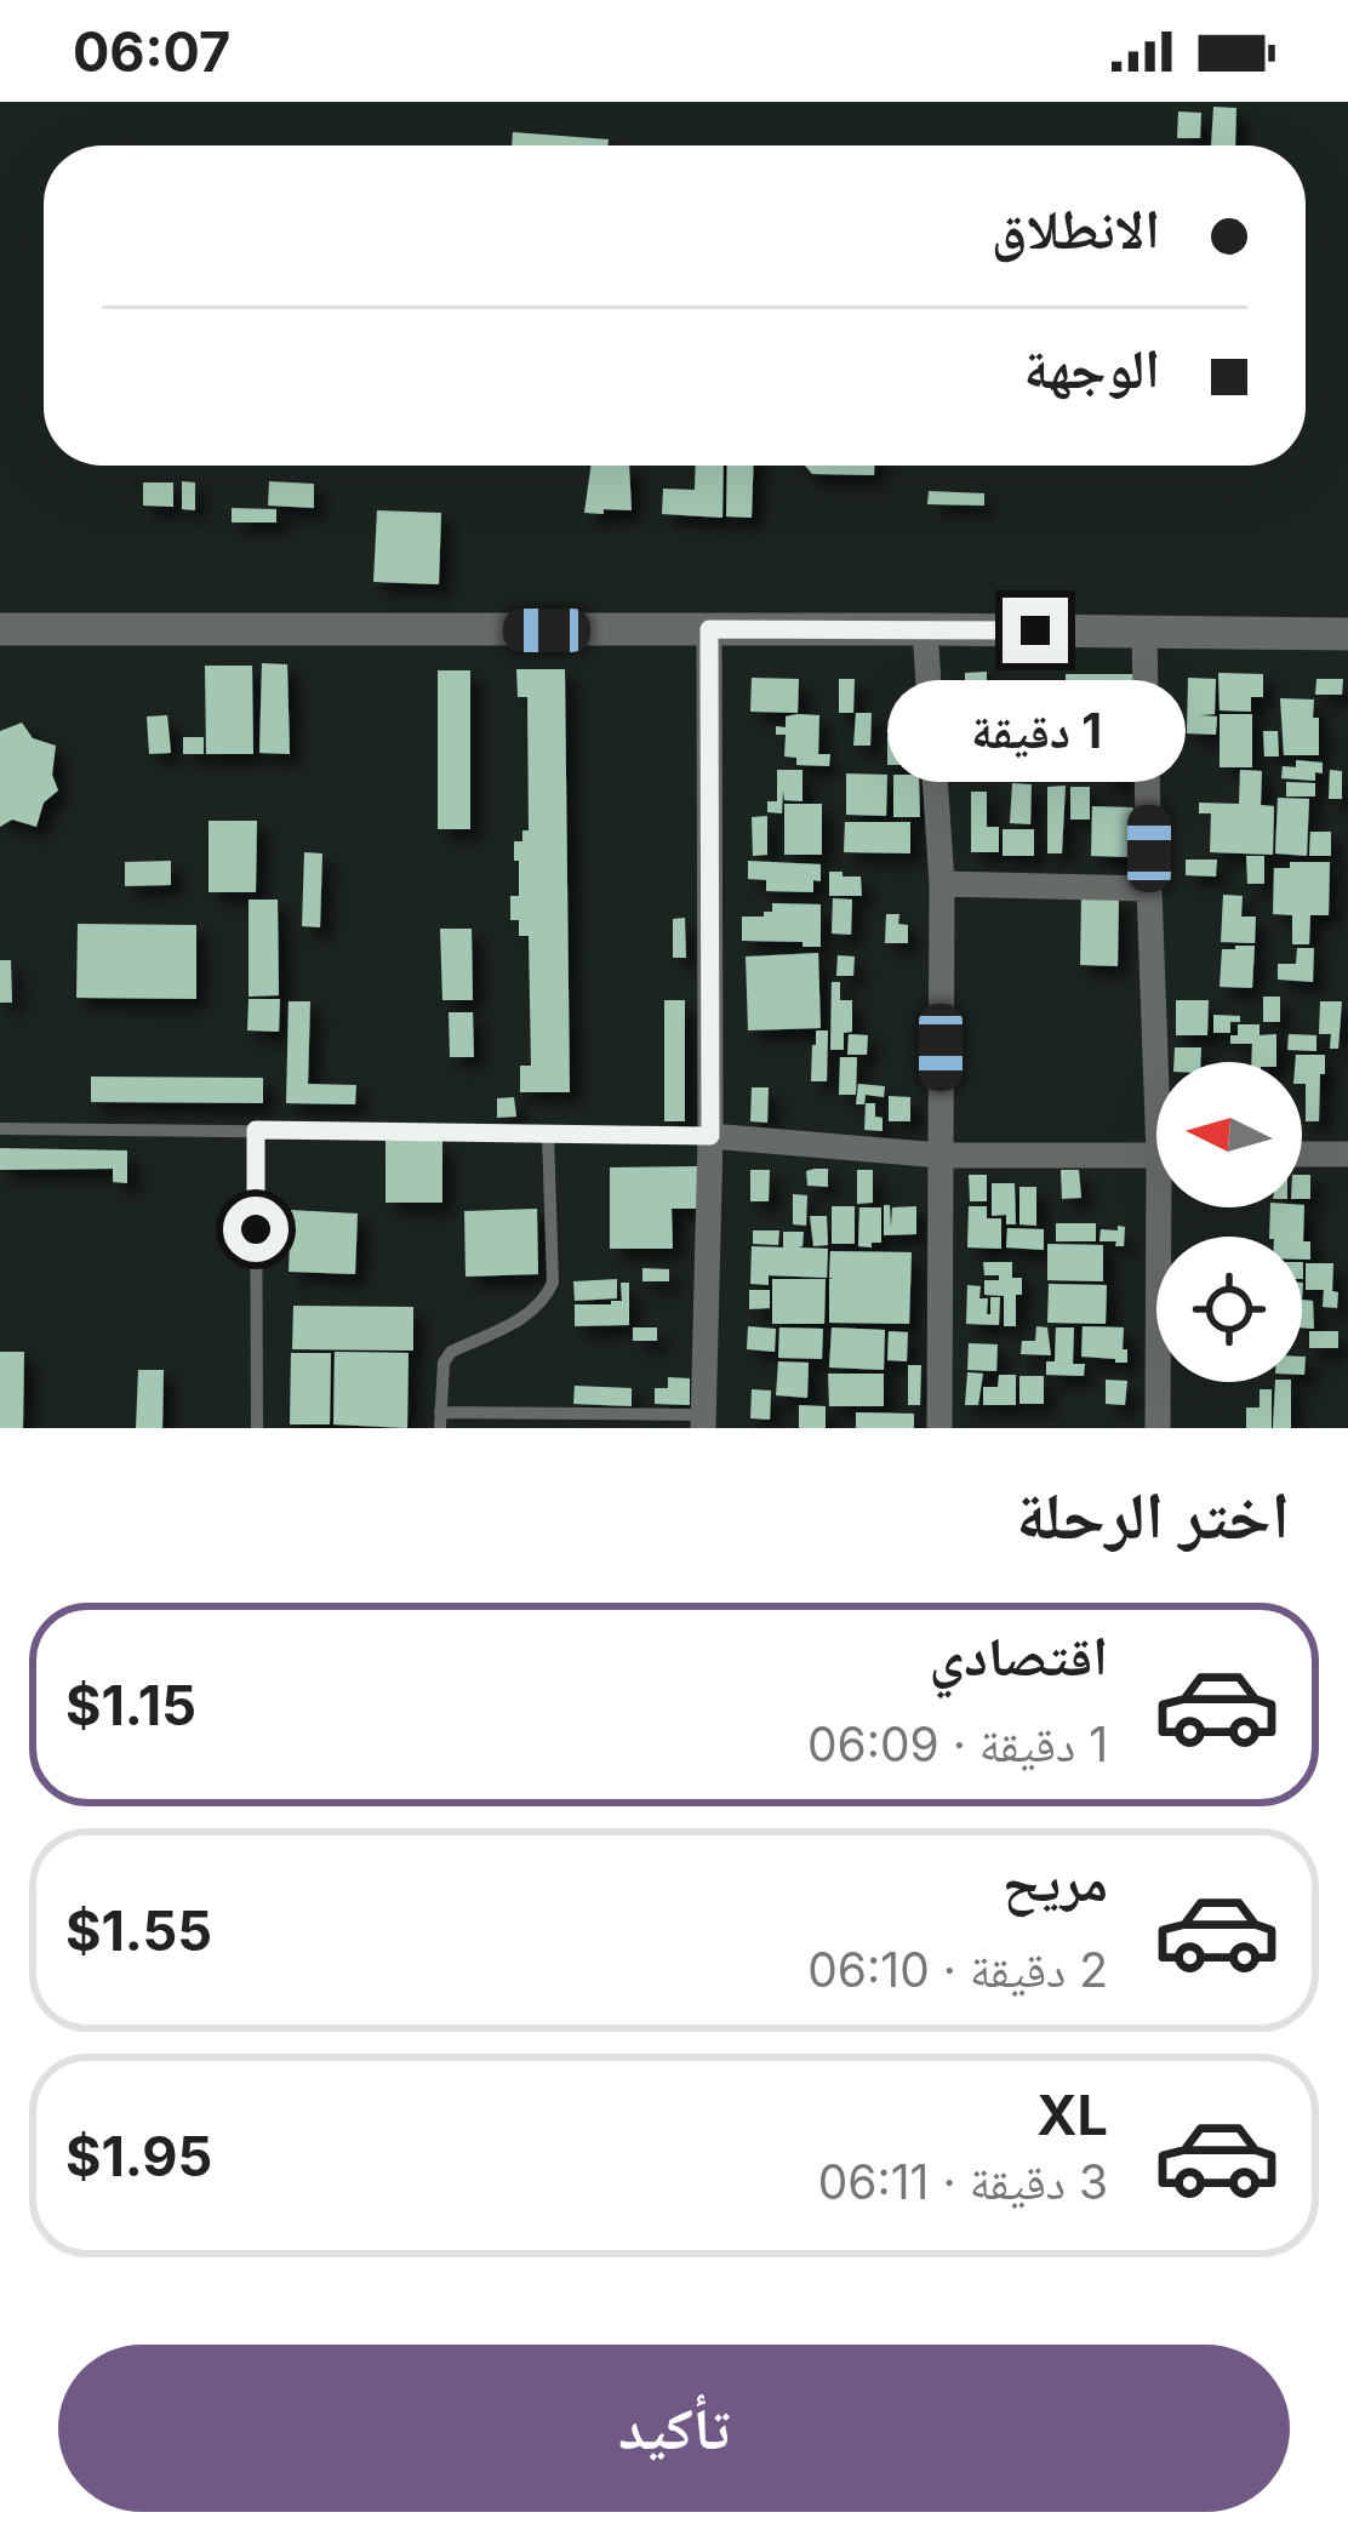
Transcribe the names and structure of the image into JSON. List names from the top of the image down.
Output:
{
  "north": "left",
  "page": {
    "status": "06:07",
    "banner": ["الانطلاق", "الوجهة"],
    "bubble": "1 دقيقة",
    "heading": "اختر الرحلة",
    "list": [
      {
        "name": "اقتصادي",
        "note": "1 دقيقة · 06:09",
        "value": "$1.15"
      },
      {
        "name": "مريح",
        "note": "2 دقيقة · 06:10",
        "value": "$1.55"
      },
      {
        "name": "XL",
        "note": "3 دقيقة · 06:11",
        "value": "$1.95"
      }
    ],
    "buttons": "تأكيد"
  }
}
